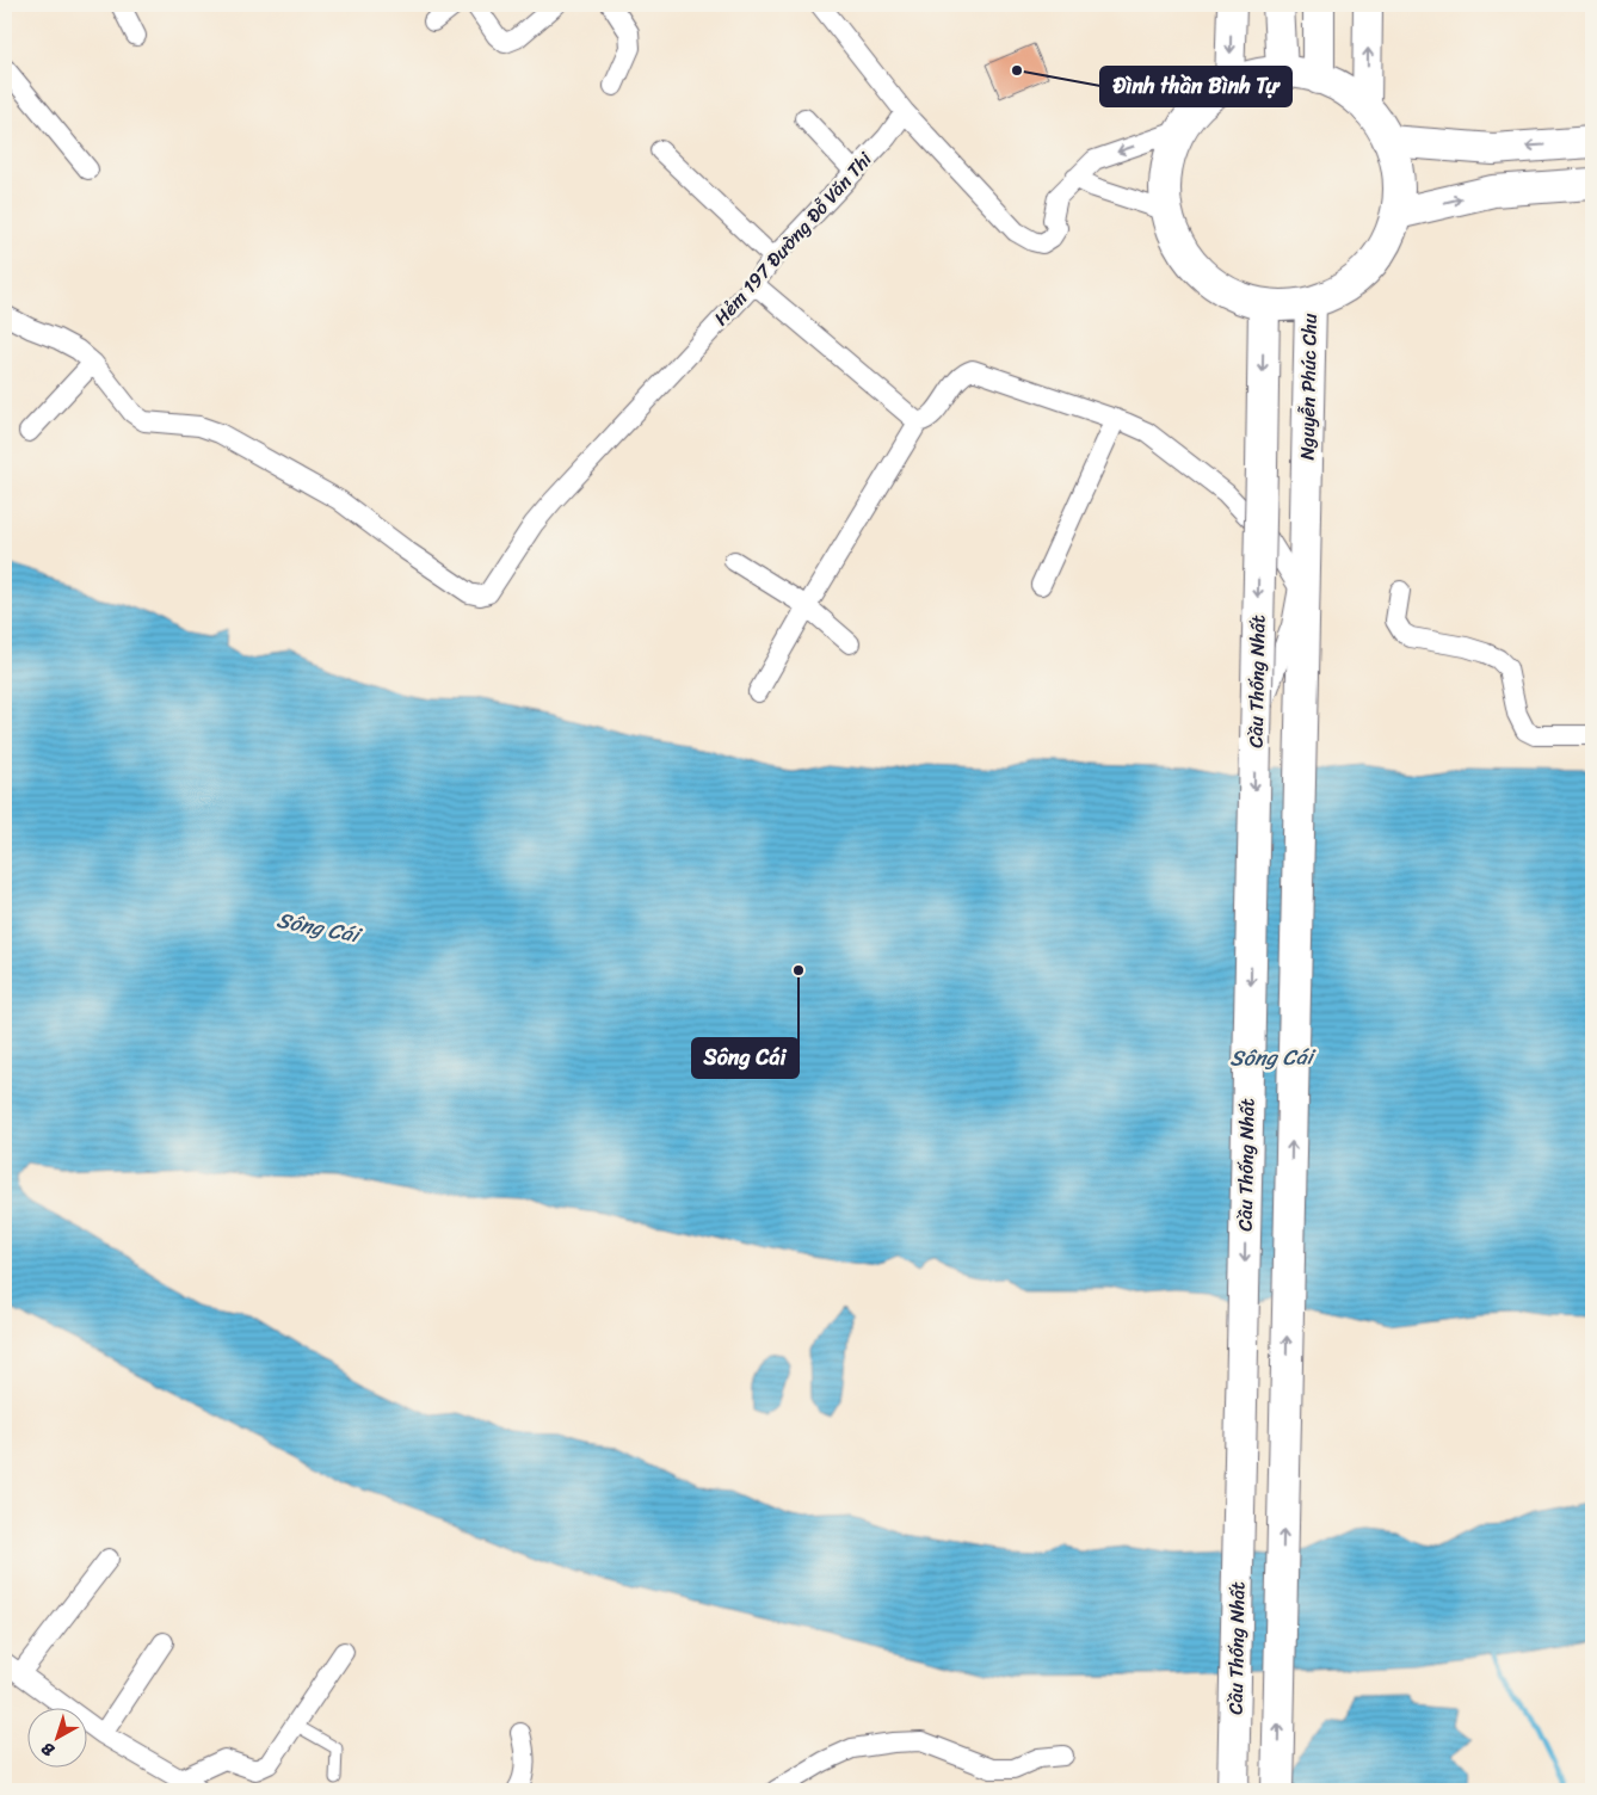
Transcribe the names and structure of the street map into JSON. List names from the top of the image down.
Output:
{
  "streets": {
    "main road": ["Nguyễn Phúc Chu", "Cầu Thống Nhất"],
    "street": ["Hẻm 197 Đường Đỗ Văn Thi"]
  },
  "one_way": ["Nguyễn Phúc Chu", "Cầu Thống Nhất"],
  "water": ["Sông Cái"],
  "places": ["Đình thần Bình Tự", "Sông Cái"],
  "north": "bottom left"
}
